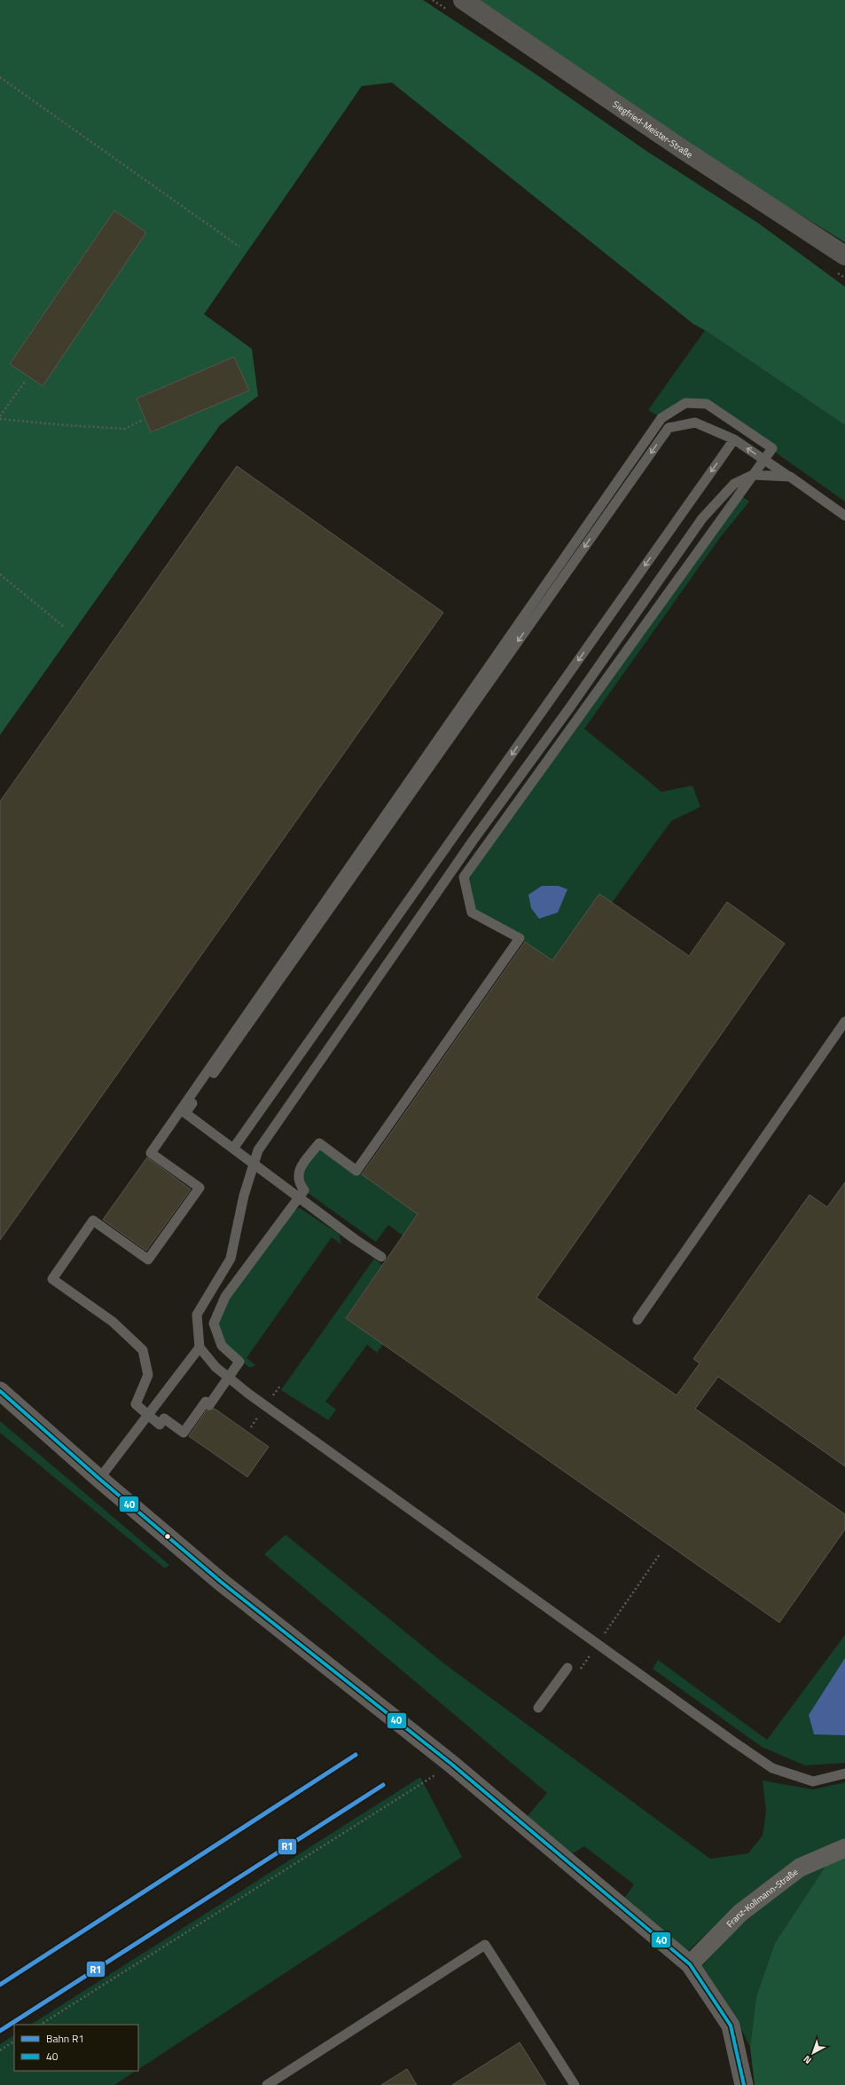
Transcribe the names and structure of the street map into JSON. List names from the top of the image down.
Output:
{
  "streets": {
    "street": ["Siegfried-Meister-Straße", "Franz-Kollmann-Straße"]
  },
  "lines": ["transit line 40", "rail line R1"],
  "legend": ["Bahn R1", "40"],
  "north": "bottom left"
}
